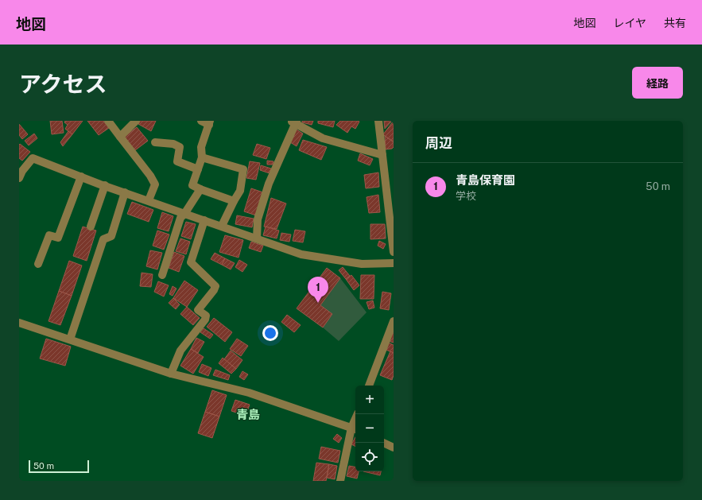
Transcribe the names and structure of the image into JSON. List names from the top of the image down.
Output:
{
  "districts": ["青島"],
  "scale_bar": "50 m",
  "page": {
    "header": "地図",
    "nav": ["地図", "レイヤ", "共有"],
    "title": "アクセス",
    "buttons": "経路",
    "heading": "周辺",
    "list": [
      {
        "mark": "1",
        "name": "青島保育園",
        "note": "学校",
        "value": "50 m"
      }
    ],
    "pins": "1",
    "map_buttons": ["+", "−"],
    "scale": "50 m"
  }
}
